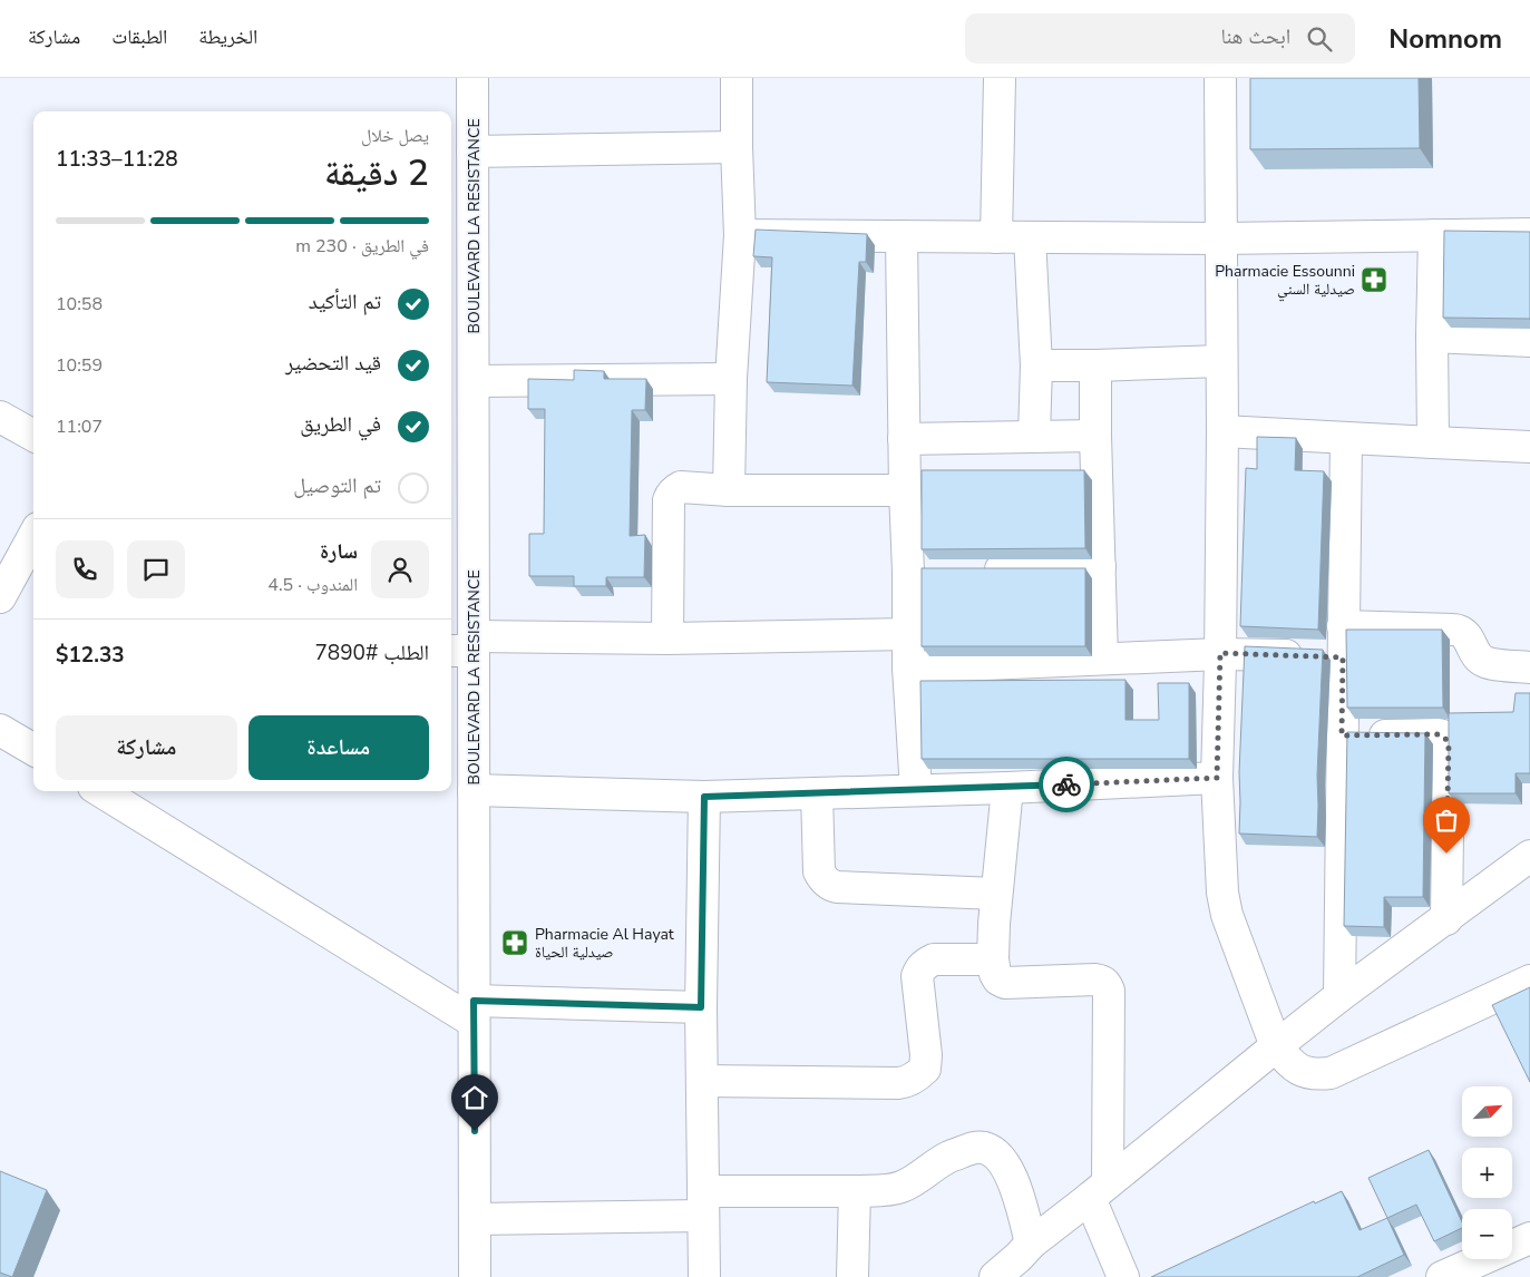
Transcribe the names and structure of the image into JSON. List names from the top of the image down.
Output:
{
  "streets": {
    "street": ["BOULEVARD LA RESISTANCE"]
  },
  "places": {
    "pharmacy": ["Pharmacie Essounni صيدلية السني", "Pharmacie Al Hayat صيدلية الحياة"]
  },
  "north": "top right",
  "page": {
    "header": "Nomnom",
    "search": "ابحث هنا",
    "nav": ["الخريطة", "الطبقات", "مشاركة"],
    "heading": ["2 دقيقة", "يصل خلال", "11:28–11:33"],
    "panel": [
      "سارة",
      "المندوب · 4.5",
      "الطلب #7890",
      "$12.33"
    ],
    "bar": "في الطريق · 230 m",
    "list": [
      ["تم التأكيد", "10:58"],
      ["قيد التحضير", "10:59"],
      ["في الطريق", "11:07"],
      "تم التوصيل"
    ],
    "buttons": ["مساعدة", "مشاركة"],
    "map_buttons": ["+", "−"]
  }
}
